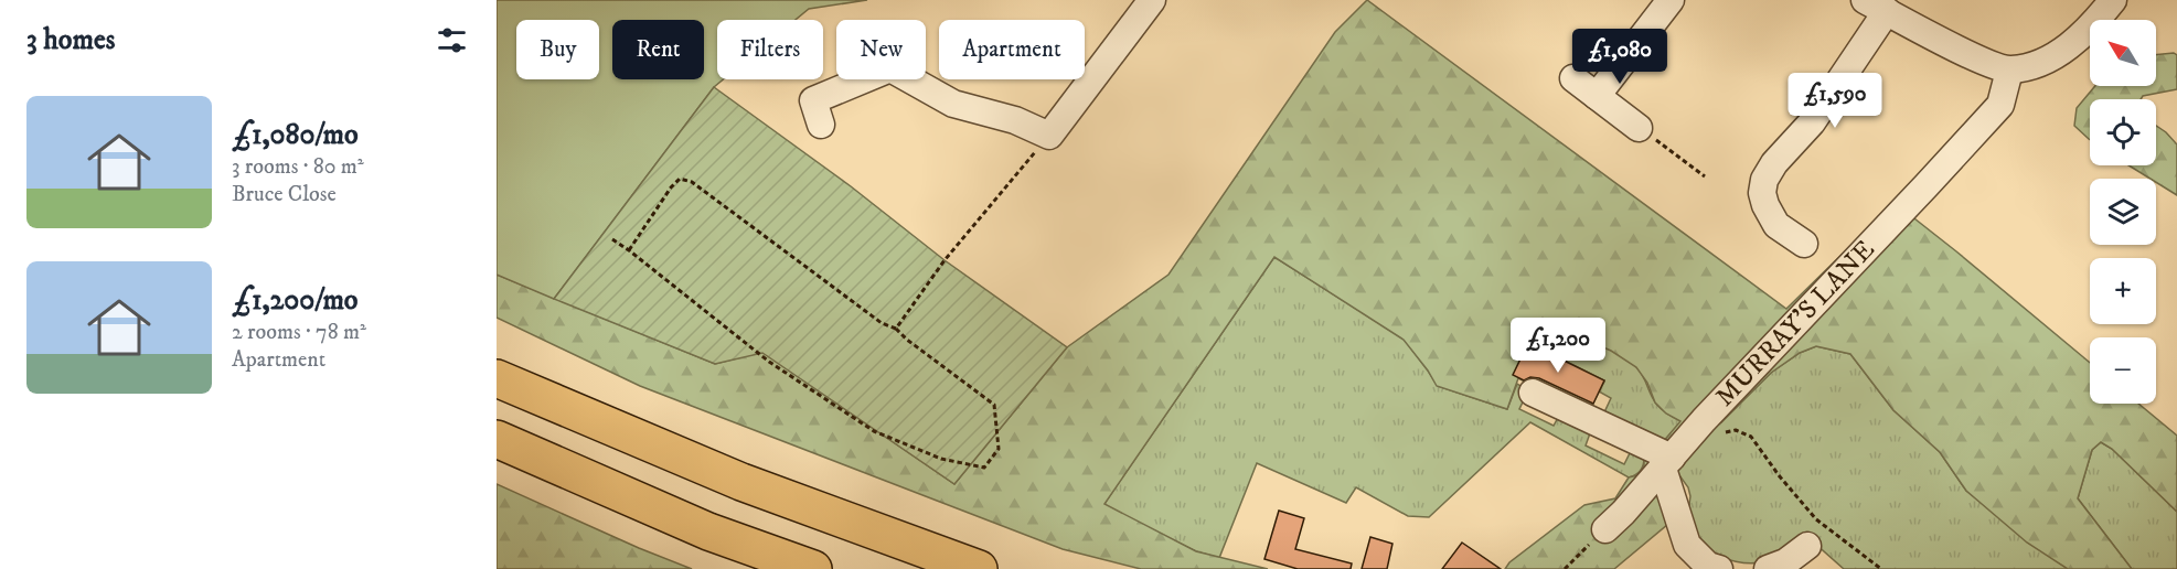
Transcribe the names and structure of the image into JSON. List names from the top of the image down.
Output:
{
  "streets": {
    "street": ["MURRAY'S LANE"]
  },
  "north": "top left",
  "page": {
    "heading": "3 homes",
    "map_buttons": ["+", "−"],
    "chip": [
      "Buy",
      "Rent",
      "Filters",
      "New",
      "Apartment"
    ],
    "price": ["£1,080", "£1,590", "£1,200"],
    "list": [
      {
        "name": "£1,080/mo",
        "note": "3 rooms · 80 m² · Bruce Close"
      },
      {
        "name": "£1,200/mo",
        "note": "2 rooms · 78 m² · Apartment"
      }
    ]
  }
}
